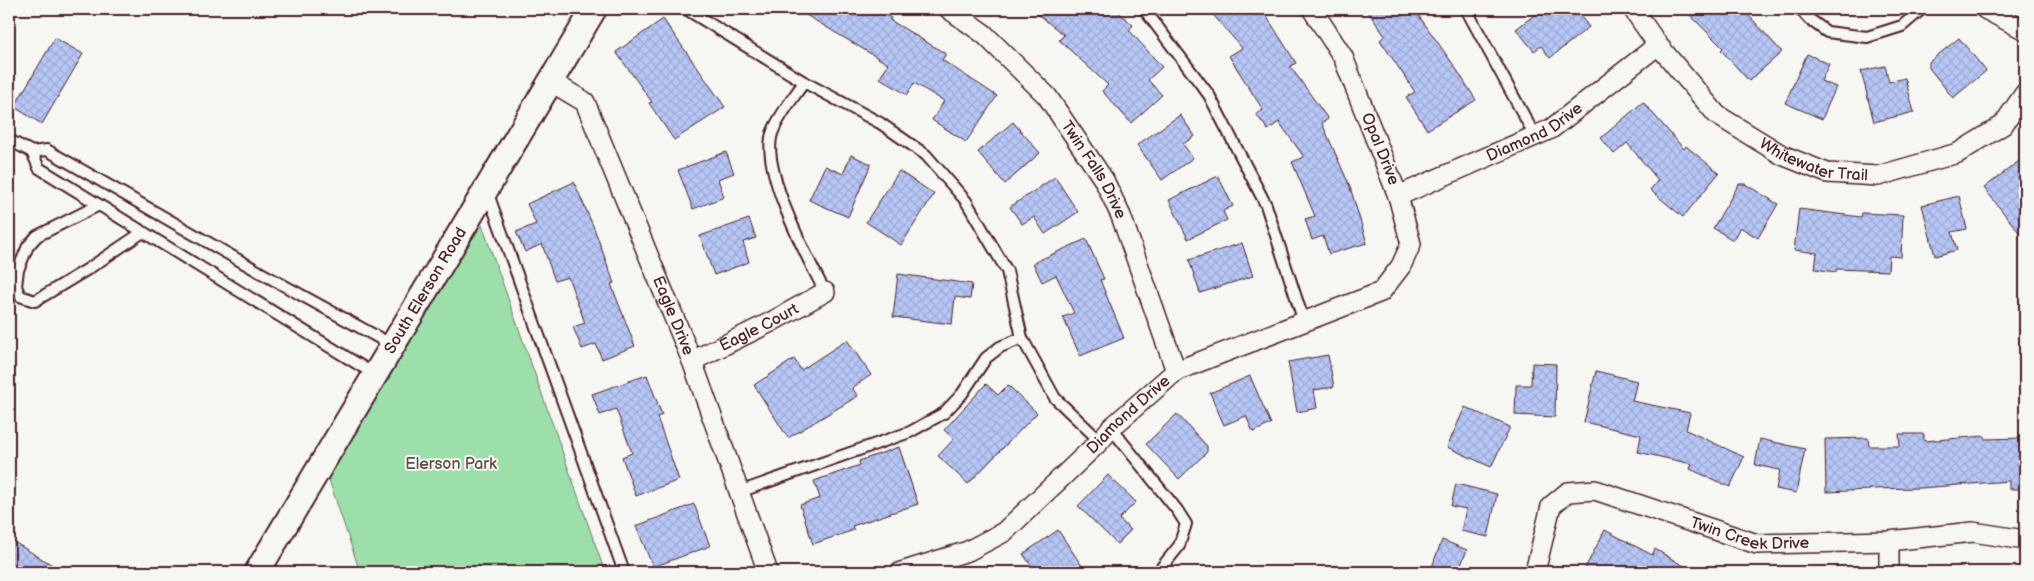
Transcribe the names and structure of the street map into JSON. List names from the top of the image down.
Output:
{
  "streets": {
    "street": [
      "Diamond Drive",
      "Opal Drive",
      "Whitewater Trail",
      "Twin Falls Drive",
      "South Elerson Road",
      "Eagle Drive",
      "Eagle Court",
      "Twin Creek Drive"
    ]
  },
  "crossings": [
    ["Diamond Drive", "Opal Drive"],
    ["Diamond Drive", "Whitewater Trail"],
    ["Diamond Drive", "Twin Falls Drive"],
    ["South Elerson Road", "Eagle Drive"],
    ["Eagle Drive", "Eagle Court"]
  ],
  "parks": ["Elerson Park"]
}
